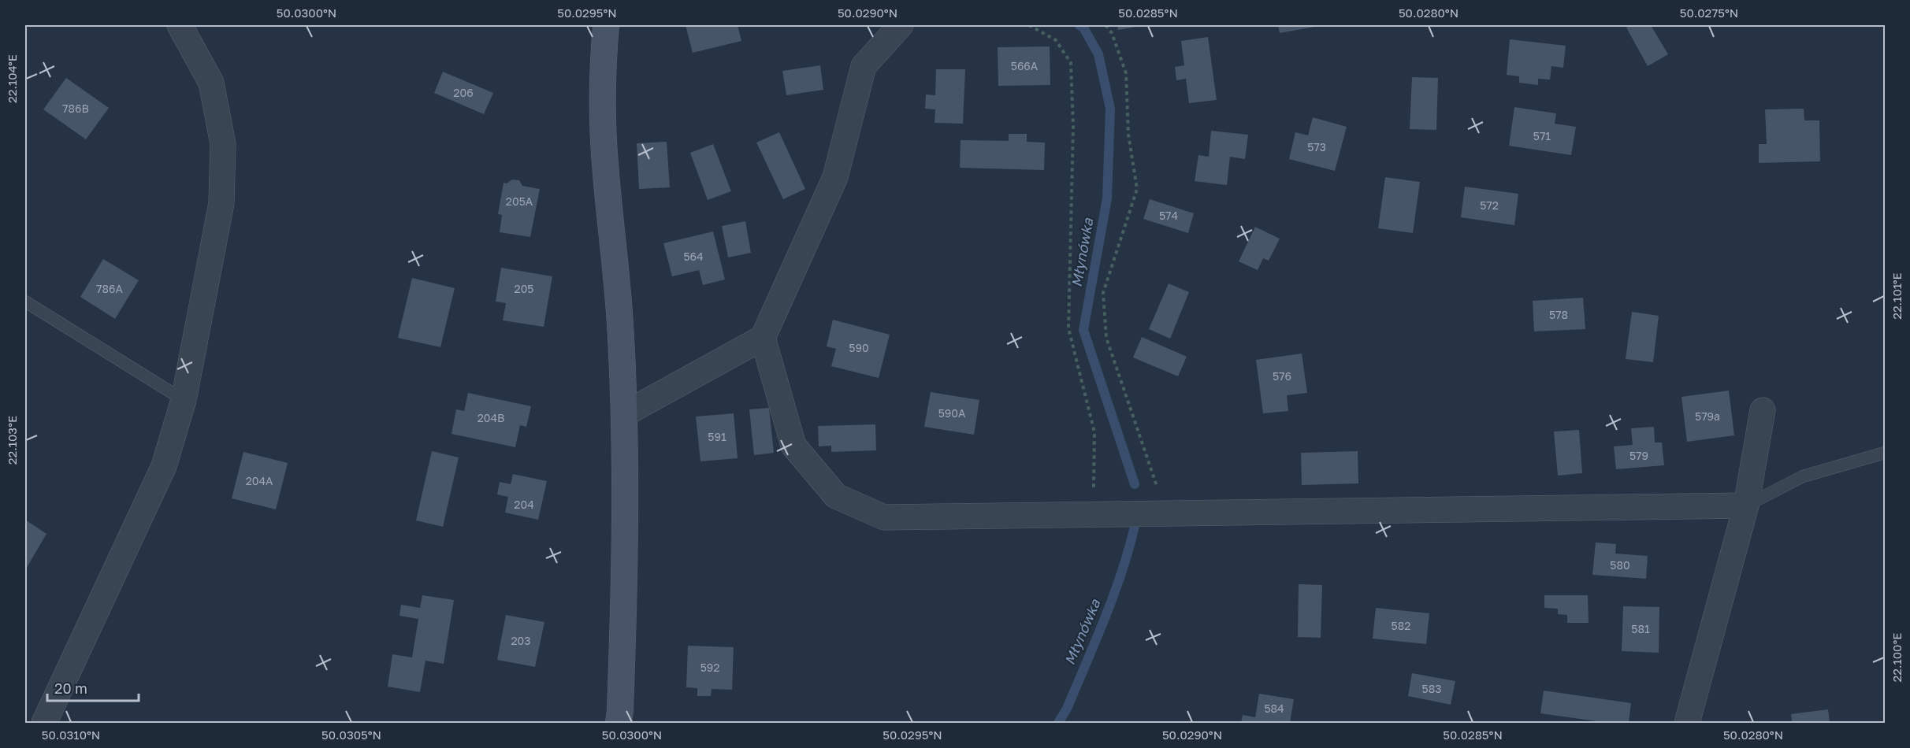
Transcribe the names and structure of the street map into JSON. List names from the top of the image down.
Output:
{
  "water": ["Młynówka"],
  "house_numbers": [
    "566A",
    "206",
    "786B",
    "571",
    "573",
    "205A",
    "572",
    "574",
    "564",
    "786A",
    "205",
    "578",
    "590",
    "576",
    "590A",
    "579a",
    "204B",
    "591",
    "579",
    "204A",
    "204",
    "580",
    "582",
    "581",
    "203",
    "592",
    "583",
    "584"
  ],
  "scale_bar": "20 m",
  "coordinates": [
    "50.0300°N",
    "50.0295°N",
    "50.0290°N",
    "50.0285°N",
    "50.0280°N",
    "50.0275°N",
    "22.104°E",
    "22.101°E",
    "22.103°E",
    "22.100°E",
    "50.0310°N",
    "50.0305°N"
  ]
}
